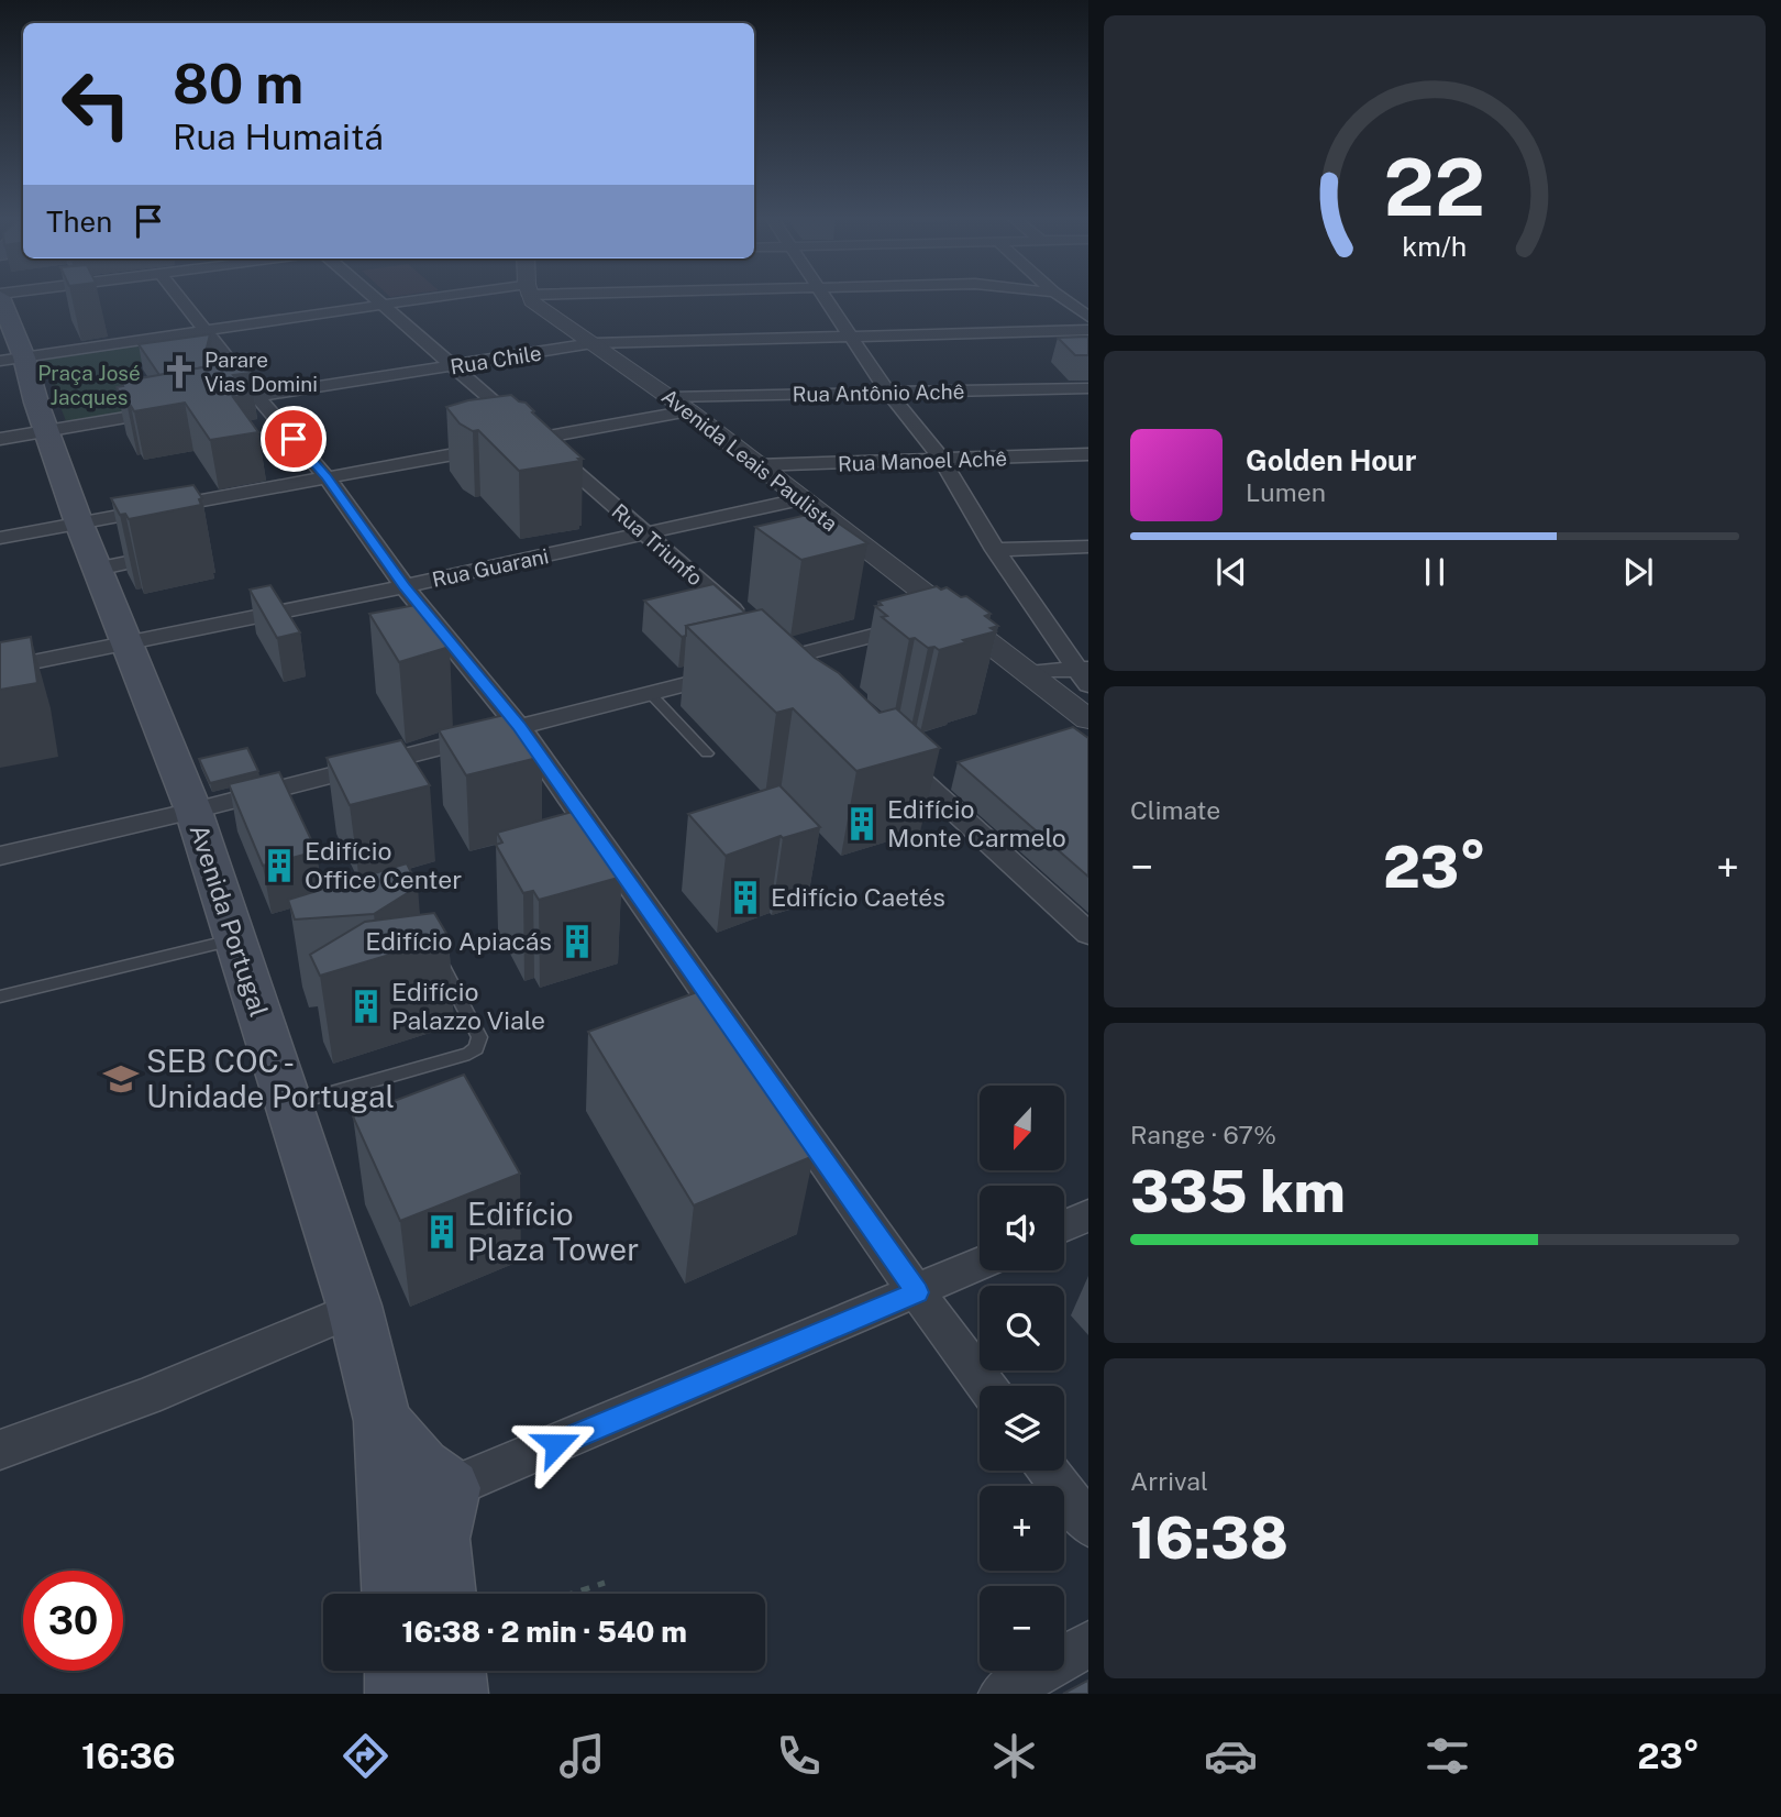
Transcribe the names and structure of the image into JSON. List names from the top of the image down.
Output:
{
  "streets": {
    "main road": ["Avenida Portugal"],
    "street": [
      "Rua Chile",
      "Rua Antônio Achê",
      "Avenida Leais Paulista",
      "Rua Manoel Achê",
      "Rua Triunfo",
      "Rua Guarani"
    ]
  },
  "crossings": [
    ["Rua Chile", "Avenida Leais Paulista"],
    ["Rua Chile", "Rua Triunfo"],
    ["Rua Antônio Achê", "Avenida Leais Paulista"],
    ["Rua Antônio Achê", "Rua Triunfo"],
    ["Rua Antônio Achê", "Avenida Portugal"],
    ["Avenida Leais Paulista", "Rua Manoel Achê"],
    ["Avenida Leais Paulista", "Rua Guarani"],
    ["Rua Triunfo", "Rua Guarani"],
    ["Rua Guarani", "Avenida Portugal"]
  ],
  "parks": ["Praça José Jacques"],
  "places": {
    "church": ["Parare Vias Domini"],
    "building": [
      "Edifício Monte Carmelo",
      "Edifício Office Center",
      "Edifício Caetés",
      "Edifício Apiacás",
      "Edifício Palazzo Viale",
      "Edifício Plaza Tower"
    ],
    "school or university": ["SEB COC - Unidade Portugal"]
  },
  "north": "bottom",
  "page": {
    "turn": ["80 m", "Rua Humaitá"],
    "then": "Then",
    "song": ["Golden Hour", "Lumen"],
    "tile": [
      "Climate",
      ["Range · 67%", "335 km"],
      ["Arrival", "16:38"]
    ],
    "heat": ["−", "23°", "+"],
    "map_buttons": ["+", "−"],
    "limit": "30",
    "trip": "16:38 · 2 min · 540 m",
    "tabs": ["16:36", "23°"],
    "gauge": ["22", "km/h"]
  }
}
